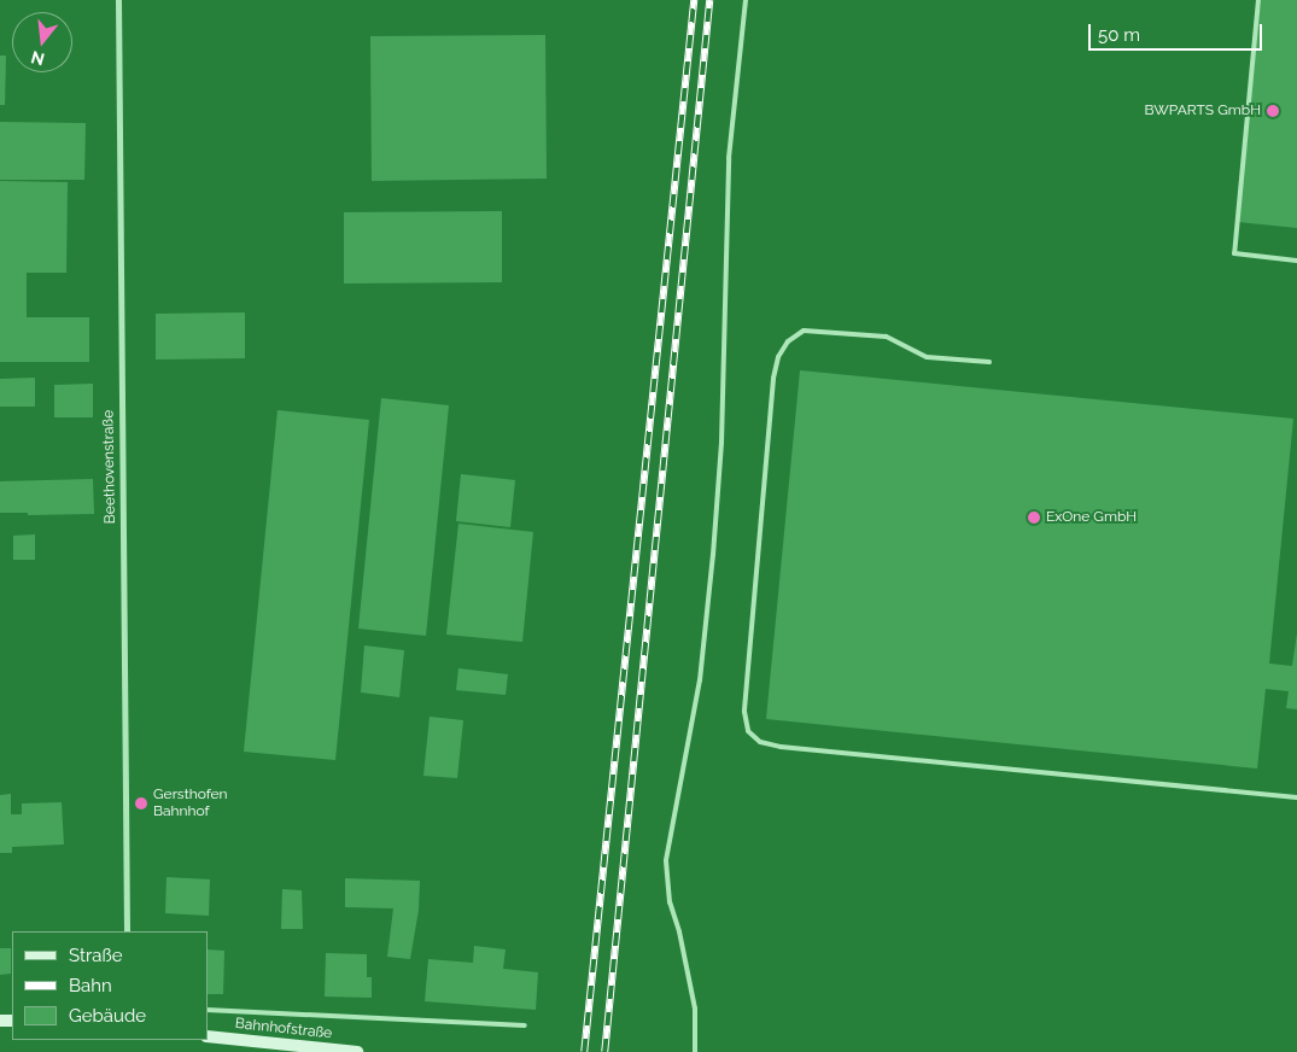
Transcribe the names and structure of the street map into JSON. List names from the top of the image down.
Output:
{
  "streets": {
    "main road": ["Bahnhofstraße"],
    "street": ["Beethovenstraße"]
  },
  "places": ["BWPARTS GmbH", "ExOne GmbH", "Gersthofen Bahnhof"],
  "legend": ["Straße", "Bahn", "Gebäude"],
  "scale_bar": "50 m",
  "north": "bottom"
}
